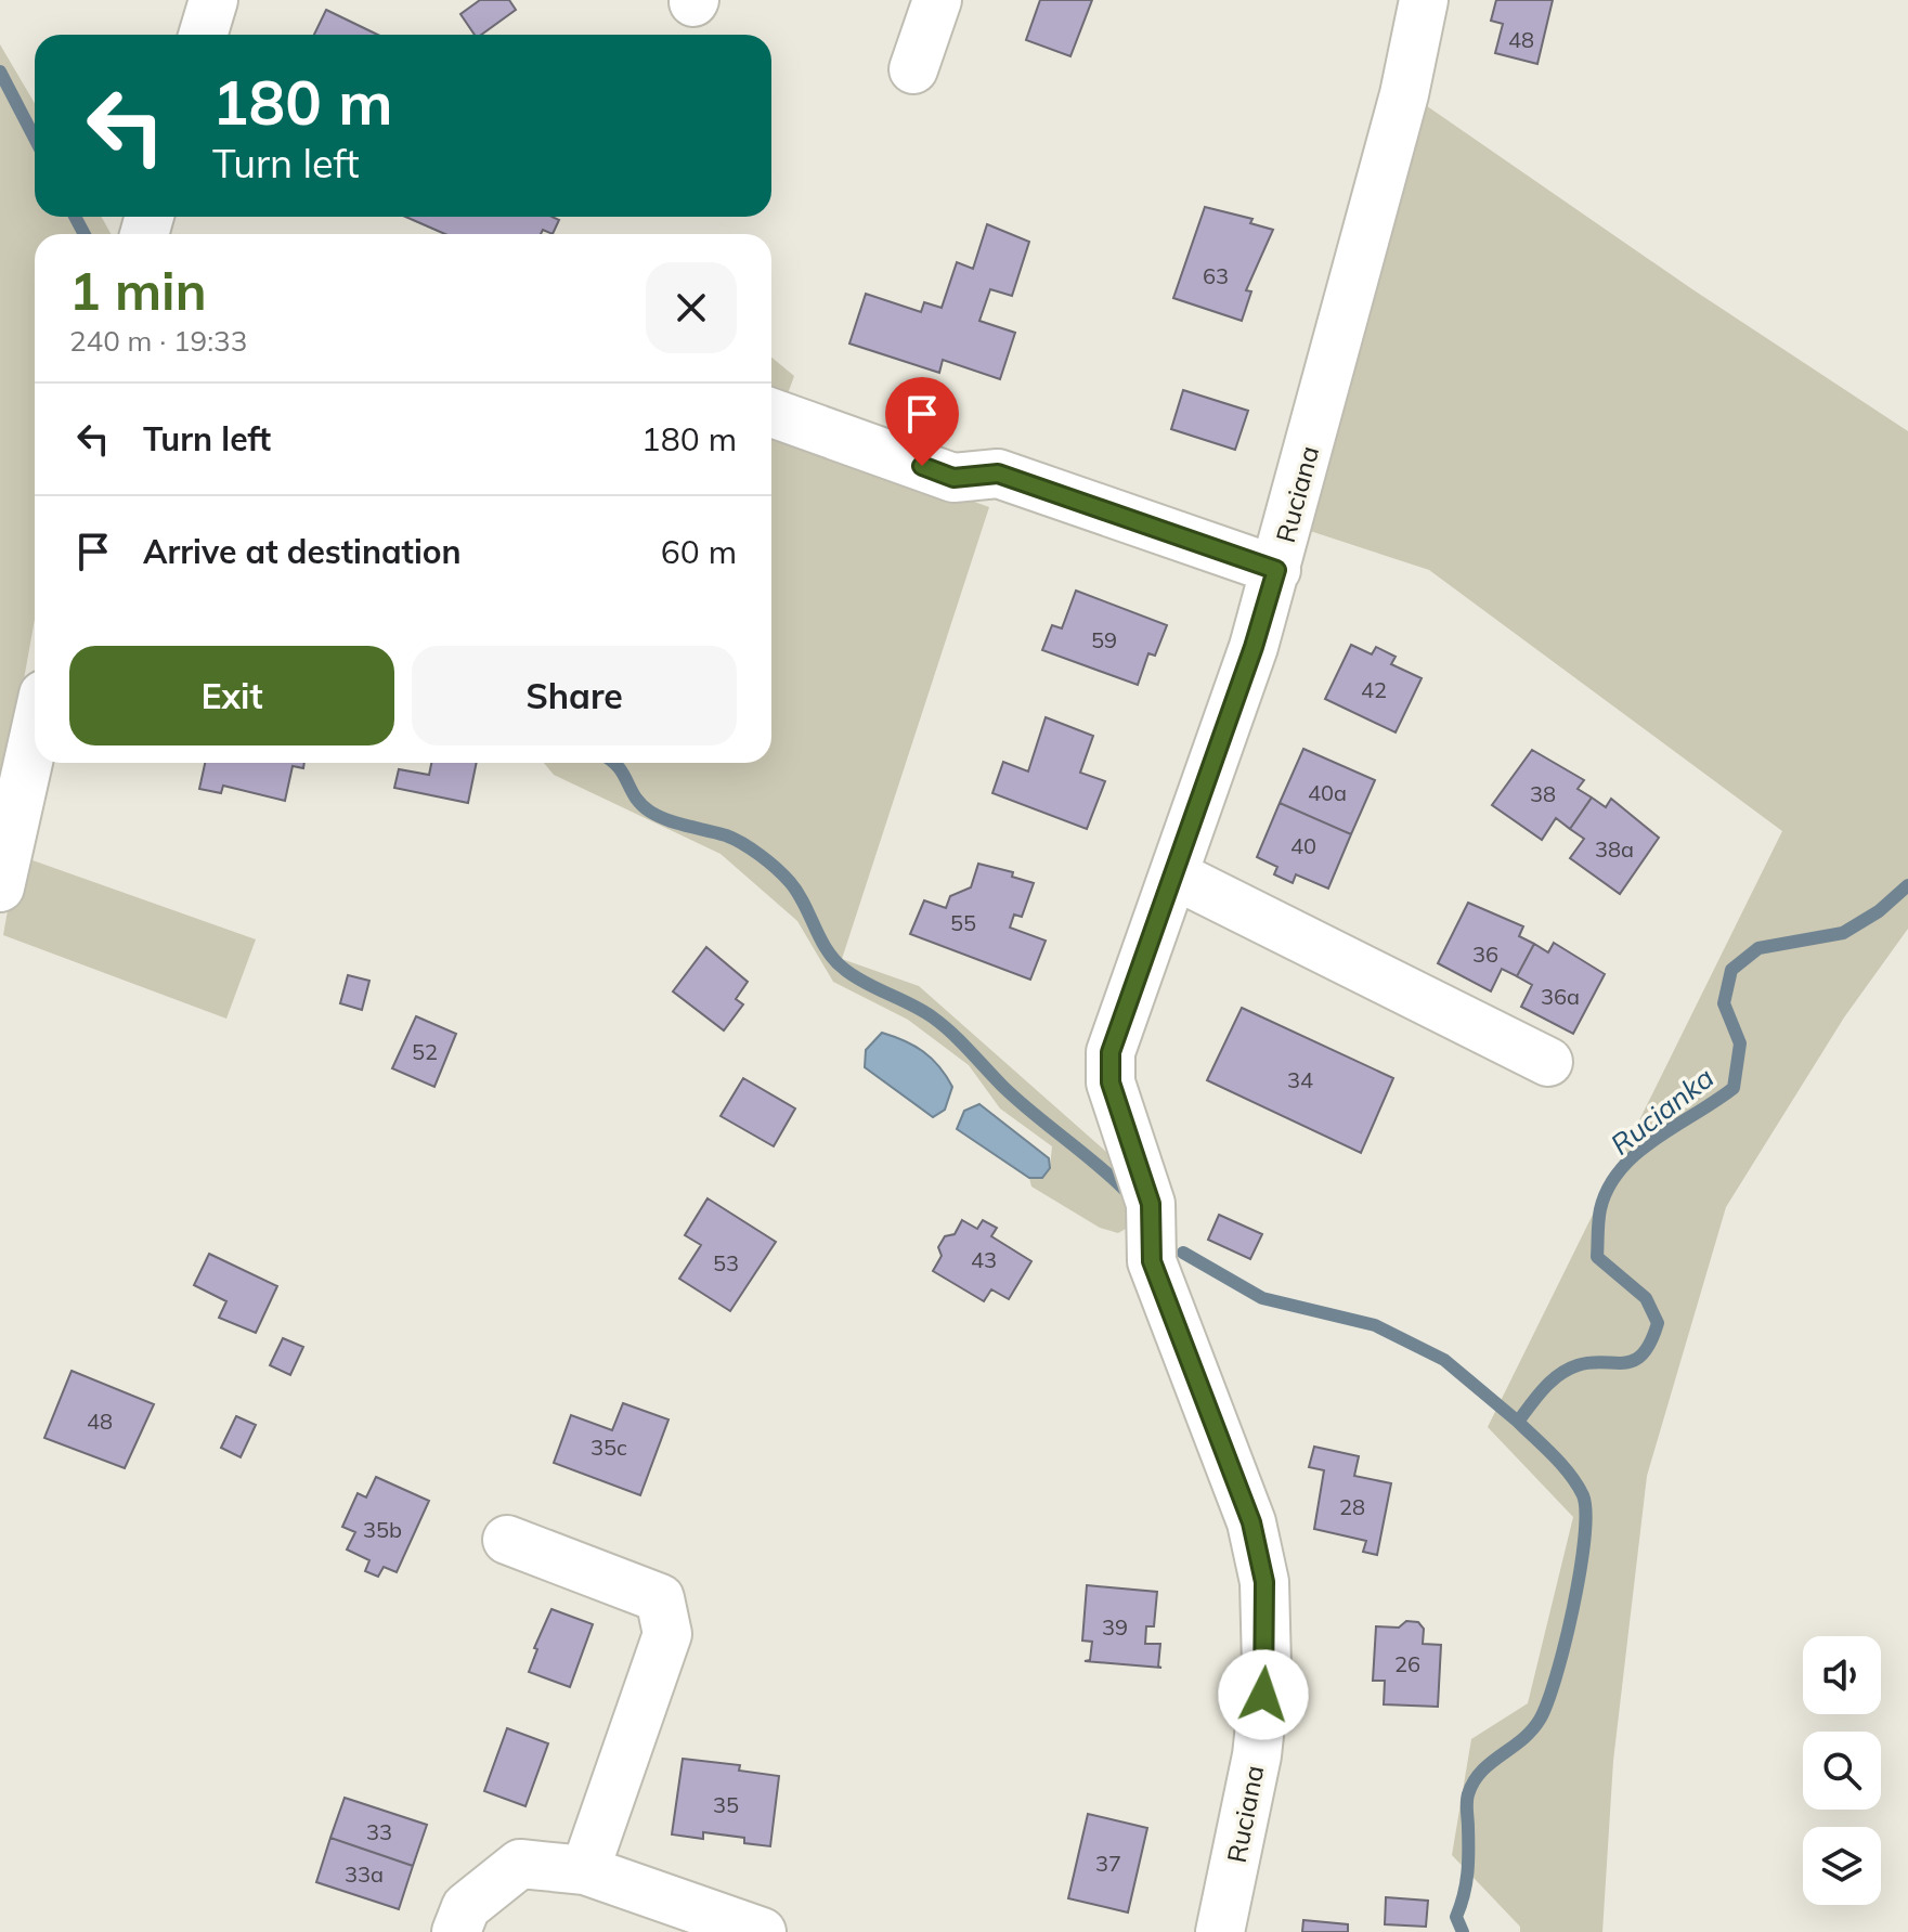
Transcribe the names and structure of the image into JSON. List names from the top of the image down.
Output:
{
  "streets": {
    "street": ["Ruciana"]
  },
  "water": ["Rucianka"],
  "house_numbers": [
    "48",
    "63",
    "59",
    "42",
    "40a",
    "38",
    "40",
    "38a",
    "55",
    "36",
    "36a",
    "52",
    "34",
    "43",
    "53",
    "48",
    "35c",
    "28",
    "35b",
    "39",
    "26",
    "35",
    "33",
    "37",
    "33a"
  ],
  "page": {
    "turn": ["180 m", "Turn left"],
    "heading": ["1 min", "240 m · 19:33"],
    "list": [
      {
        "name": "Turn left",
        "value": "180 m"
      },
      {
        "name": "Arrive at destination",
        "value": "60 m"
      }
    ],
    "buttons": ["Exit", "Share"]
  }
}
